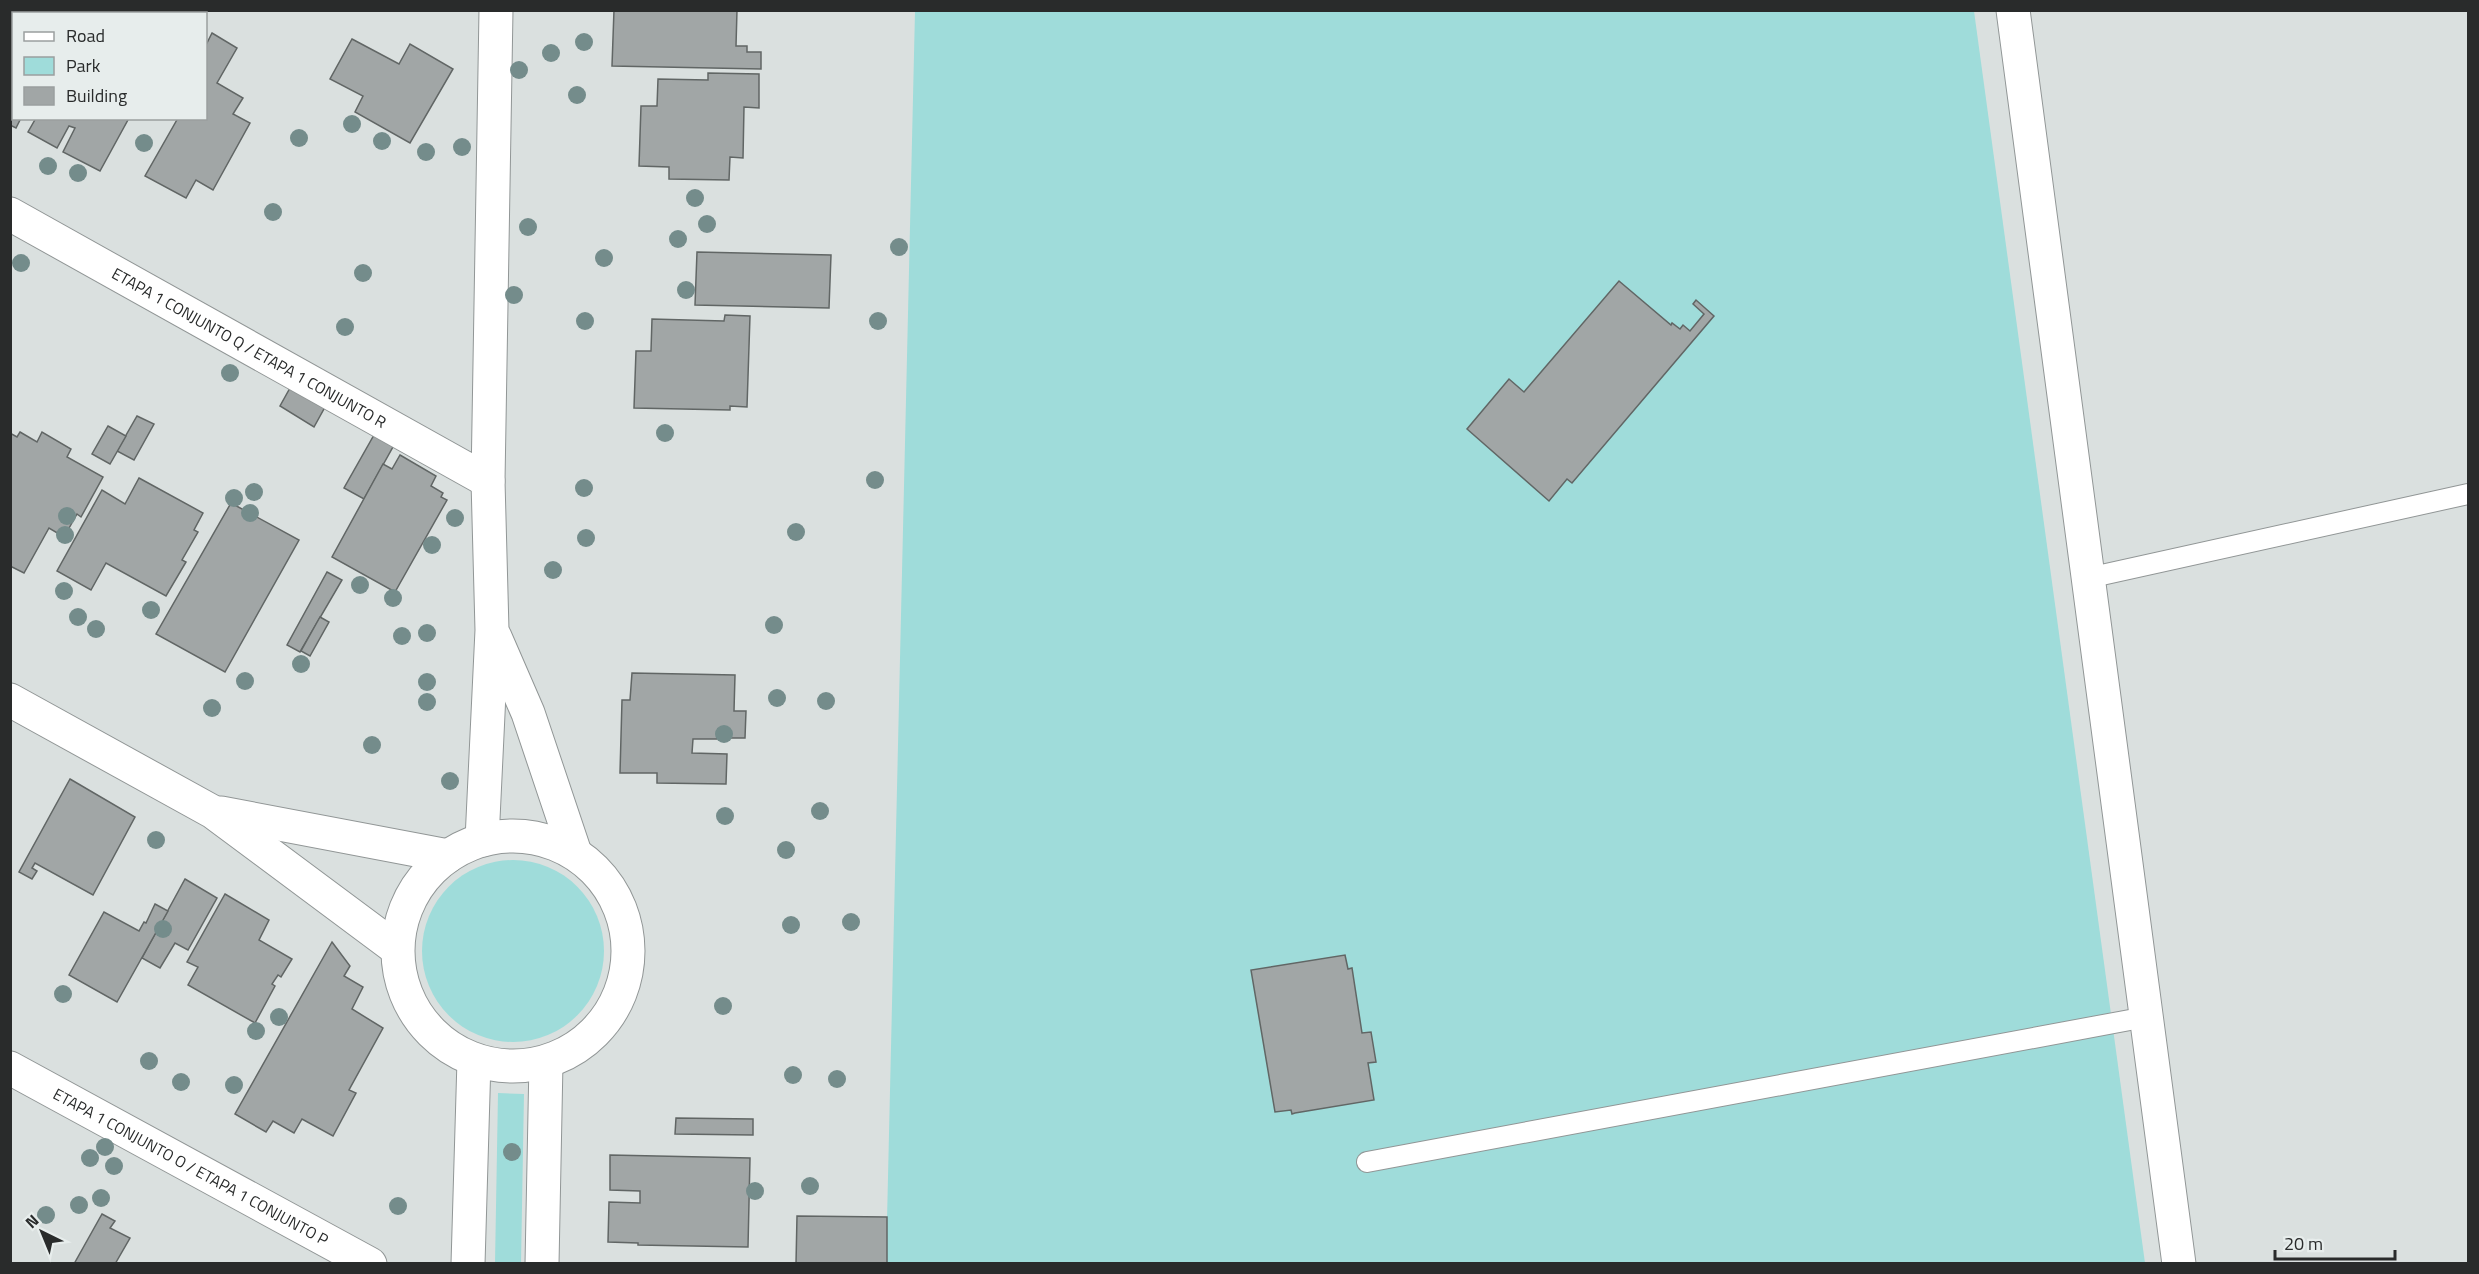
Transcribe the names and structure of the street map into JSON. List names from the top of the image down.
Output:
{
  "streets": {
    "street": ["ETAPA 1 CONJUNTO Q / ETAPA 1 CONJUNTO R", "ETAPA 1 CONJUNTO O / ETAPA 1 CONJUNTO P"]
  },
  "legend": ["Road", "Park", "Building"],
  "scale_bar": "20 m",
  "north": "top left"
}
